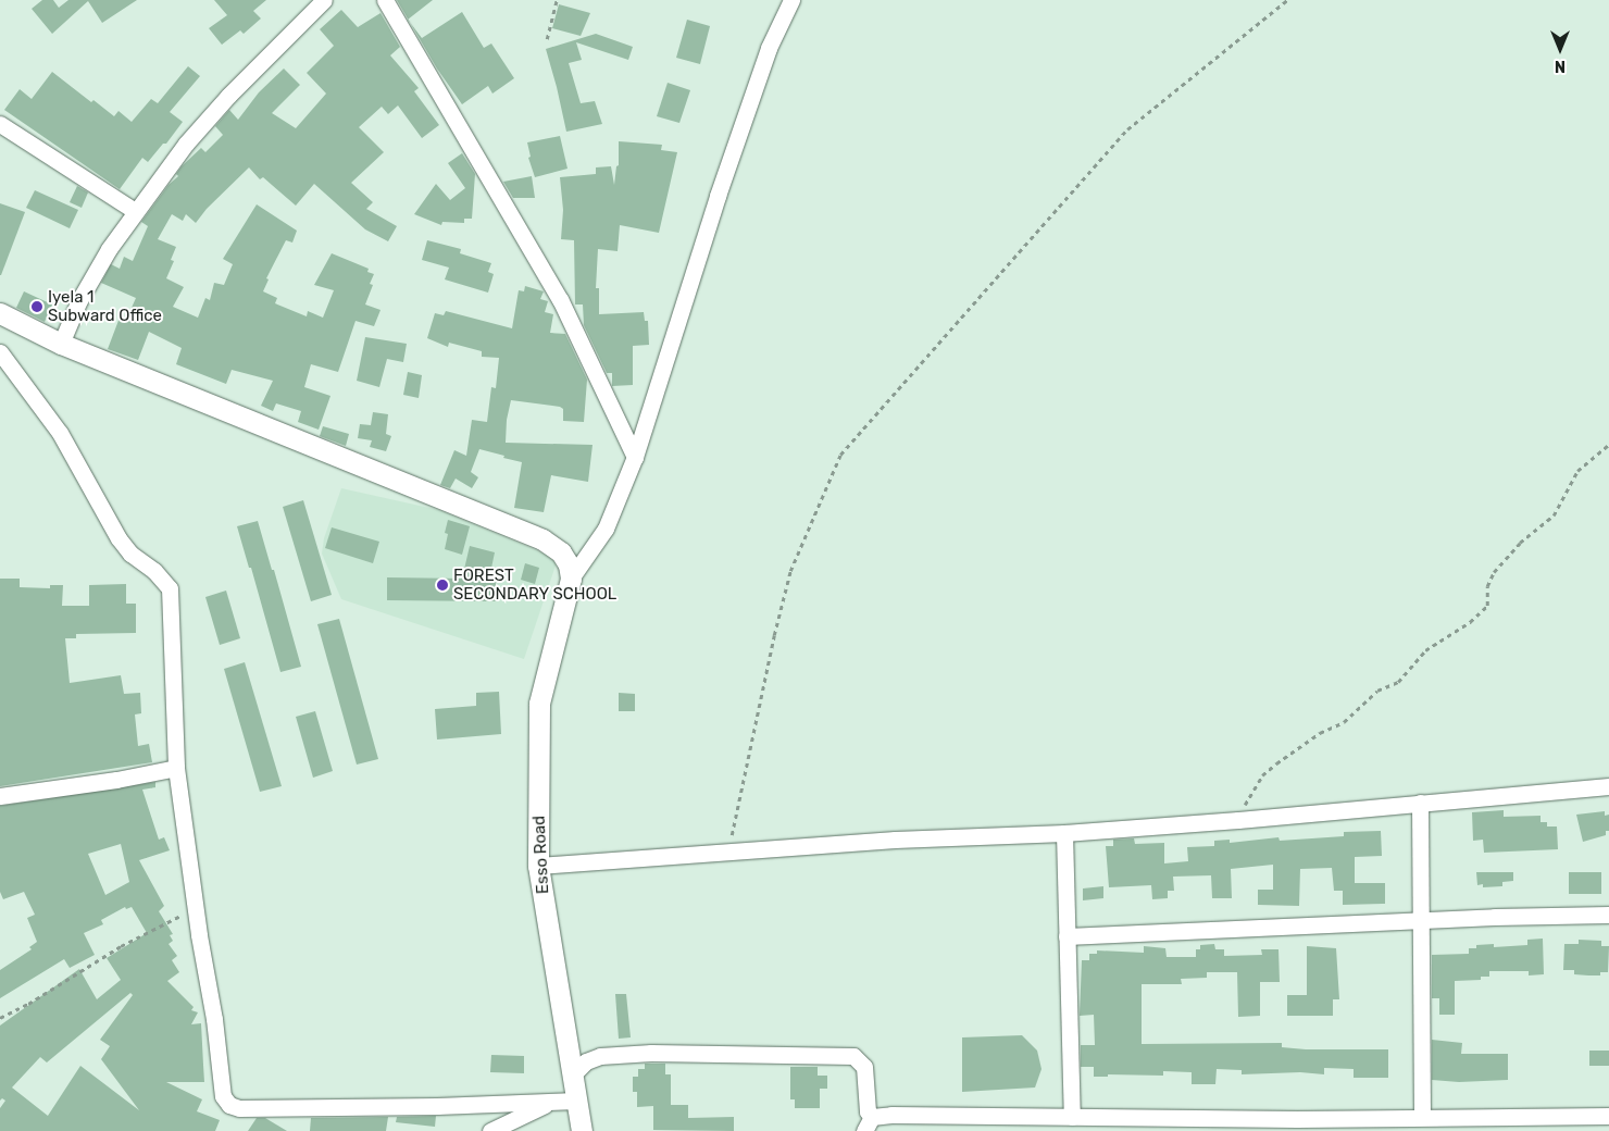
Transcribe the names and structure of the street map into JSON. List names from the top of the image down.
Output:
{
  "streets": {
    "street": ["Esso Road"]
  },
  "places": ["Iyela 1 Subward Office", "FOREST SECONDARY SCHOOL"],
  "north": "bottom"
}
